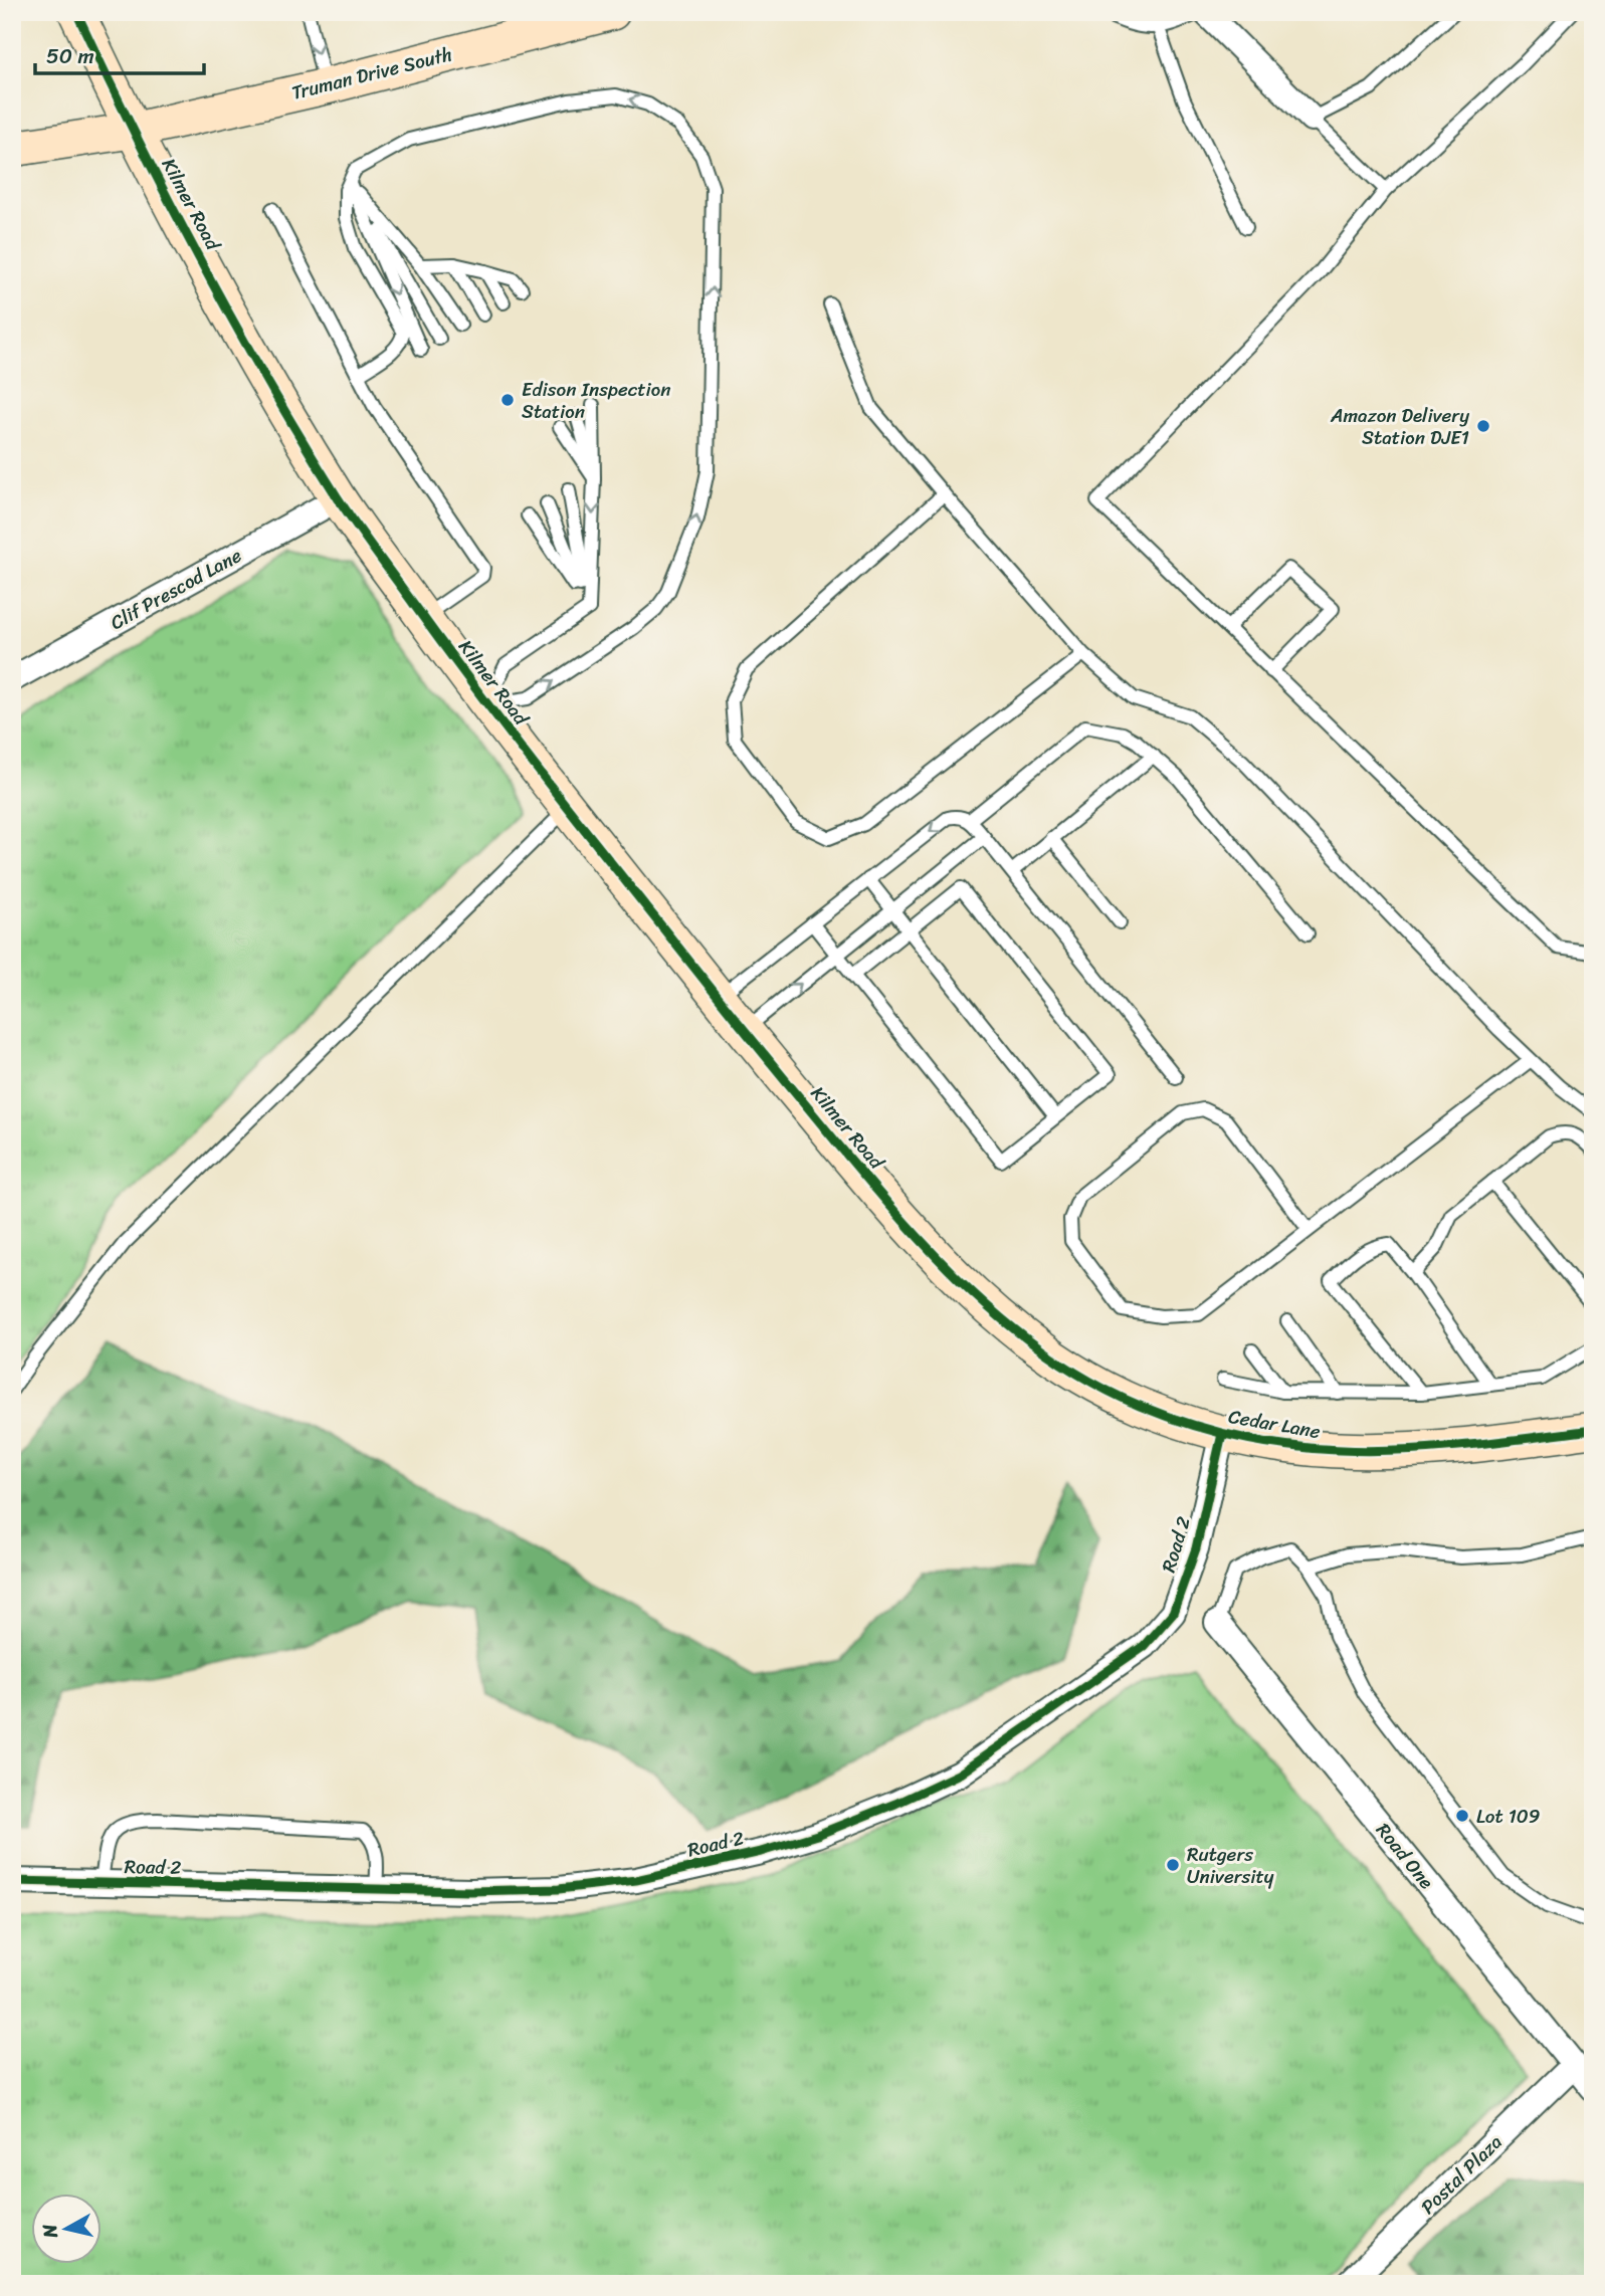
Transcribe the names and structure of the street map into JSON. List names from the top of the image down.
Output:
{
  "streets": {
    "street": [
      "Truman Drive South",
      "Kilmer Road",
      "Clif Prescod Lane",
      "Cedar Lane",
      "Road 2",
      "Road One",
      "Postal Plaza"
    ]
  },
  "crossings": [
    ["Truman Drive South", "Kilmer Road"],
    ["Kilmer Road", "Clif Prescod Lane"],
    ["Kilmer Road", "Cedar Lane"],
    ["Cedar Lane", "Road 2"],
    ["Road One", "Postal Plaza"]
  ],
  "places": [
    "Edison Inspection Station",
    "Amazon Delivery Station DJE1",
    "Lot 109",
    "Rutgers University"
  ],
  "scale_bar": "50 m",
  "north": "left"
}
